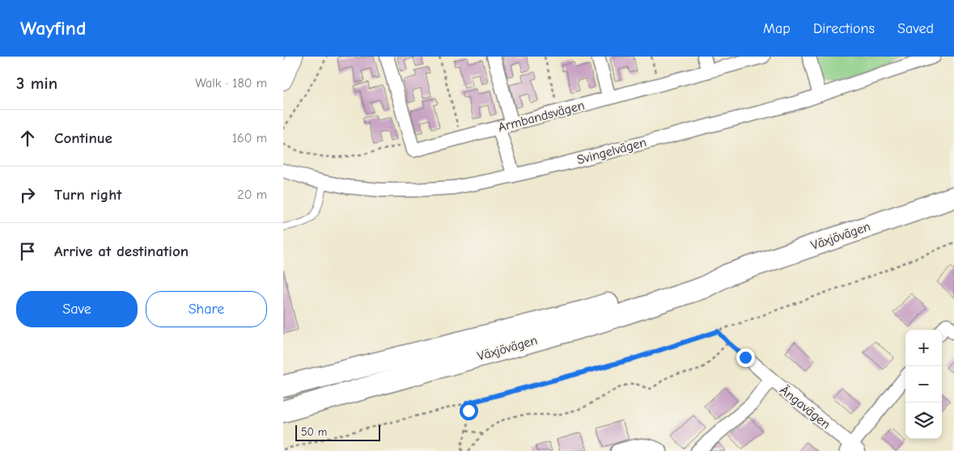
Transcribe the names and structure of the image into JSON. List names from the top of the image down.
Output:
{
  "streets": {
    "highway": ["Växjövägen"],
    "street": ["Armbandsvägen", "Svingelvägen", "Ängavägen"]
  },
  "scale_bar": "50 m",
  "page": {
    "header": "Wayfind",
    "nav": ["Map", "Directions", "Saved"],
    "heading": ["3 min", "Walk · 180 m"],
    "list": [
      ["Continue", "160 m"],
      ["Turn right", "20 m"],
      "Arrive at destination"
    ],
    "buttons": ["Save", "Share"],
    "map_buttons": ["+", "−"],
    "scale": "50 m"
  }
}
